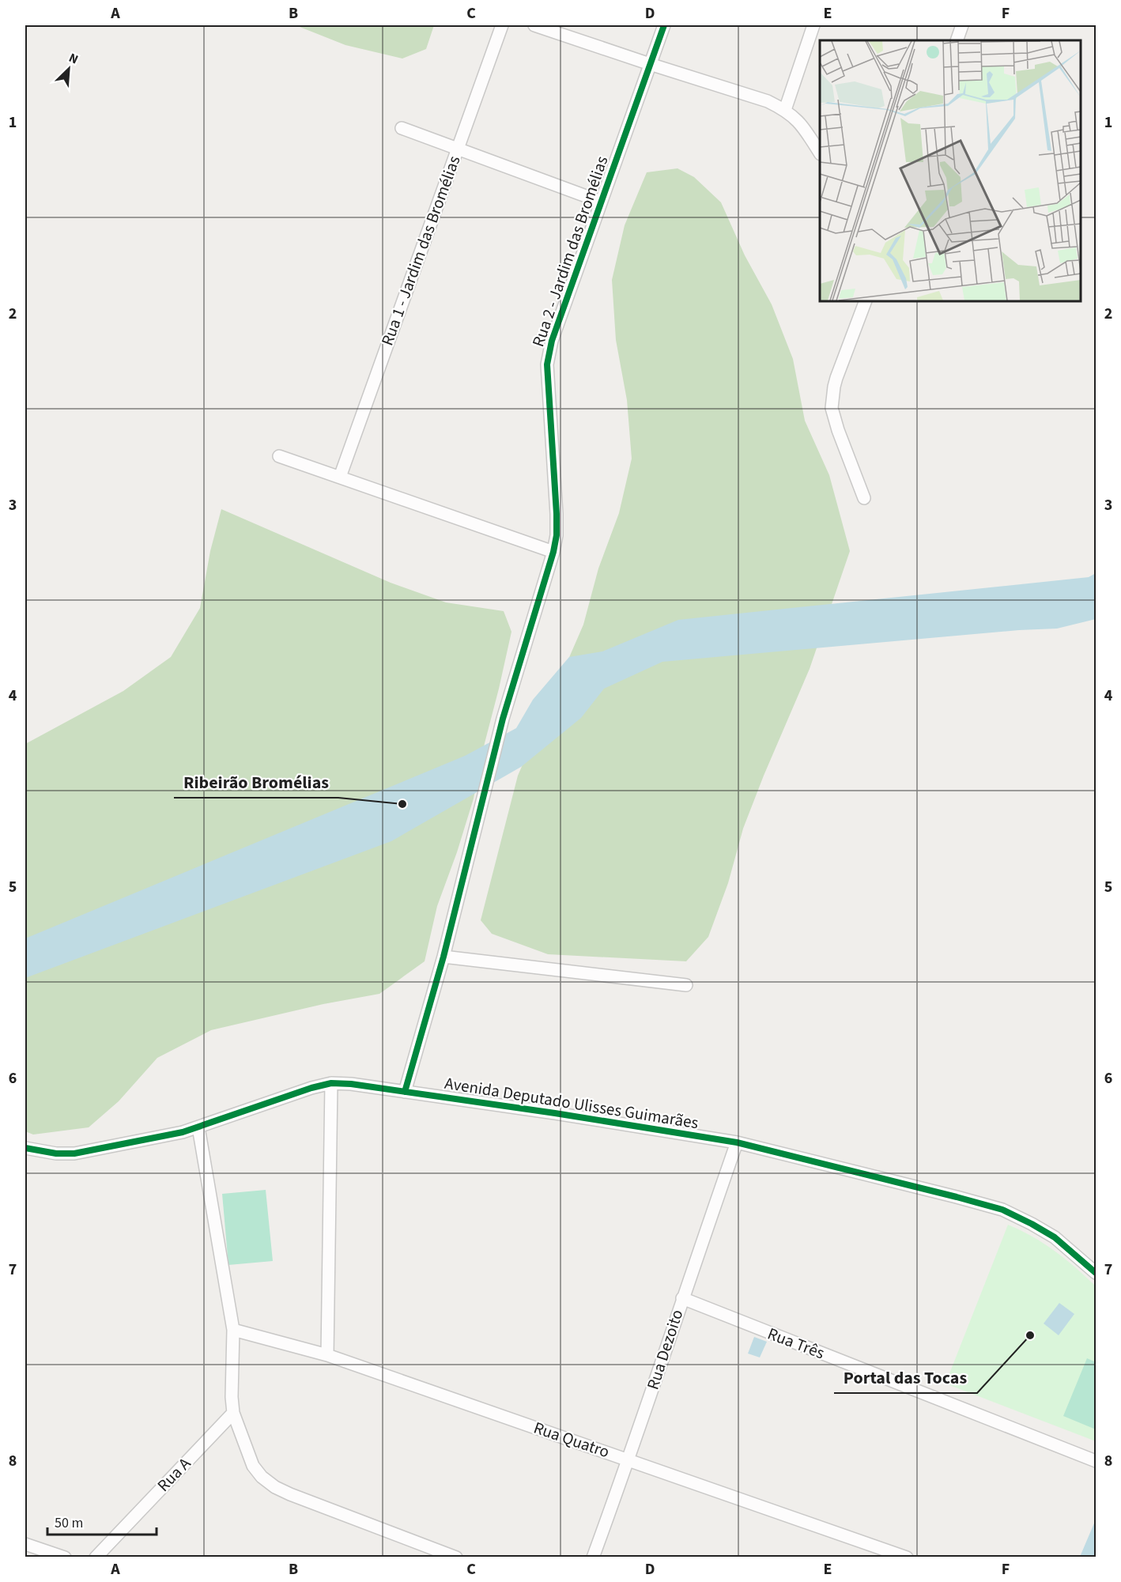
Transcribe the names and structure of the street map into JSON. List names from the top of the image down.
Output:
{
  "streets": {
    "street": [
      "Rua 1 - Jardim das Bromélias",
      "Rua 2 - Jardim das Bromélias",
      "Avenida Deputado Ulisses Guimarães",
      "Rua Três",
      "Rua Dezoito",
      "Rua Quatro",
      "Rua A"
    ]
  },
  "crossings": [
    ["Rua 2 - Jardim das Bromélias", "Avenida Deputado Ulisses Guimarães"],
    ["Avenida Deputado Ulisses Guimarães", "Rua Dezoito"],
    ["Rua Três", "Rua Dezoito"],
    ["Rua Dezoito", "Rua Quatro"]
  ],
  "places": ["Ribeirão Bromélias", "Portal das Tocas"],
  "scale_bar": "50 m",
  "north": "top right",
  "grid": {
    "columns": [
      "A",
      "B",
      "C",
      "D",
      "E",
      "F"
    ],
    "rows": [
      "1",
      "2",
      "3",
      "4",
      "5",
      "6",
      "7",
      "8"
    ]
  }
}
